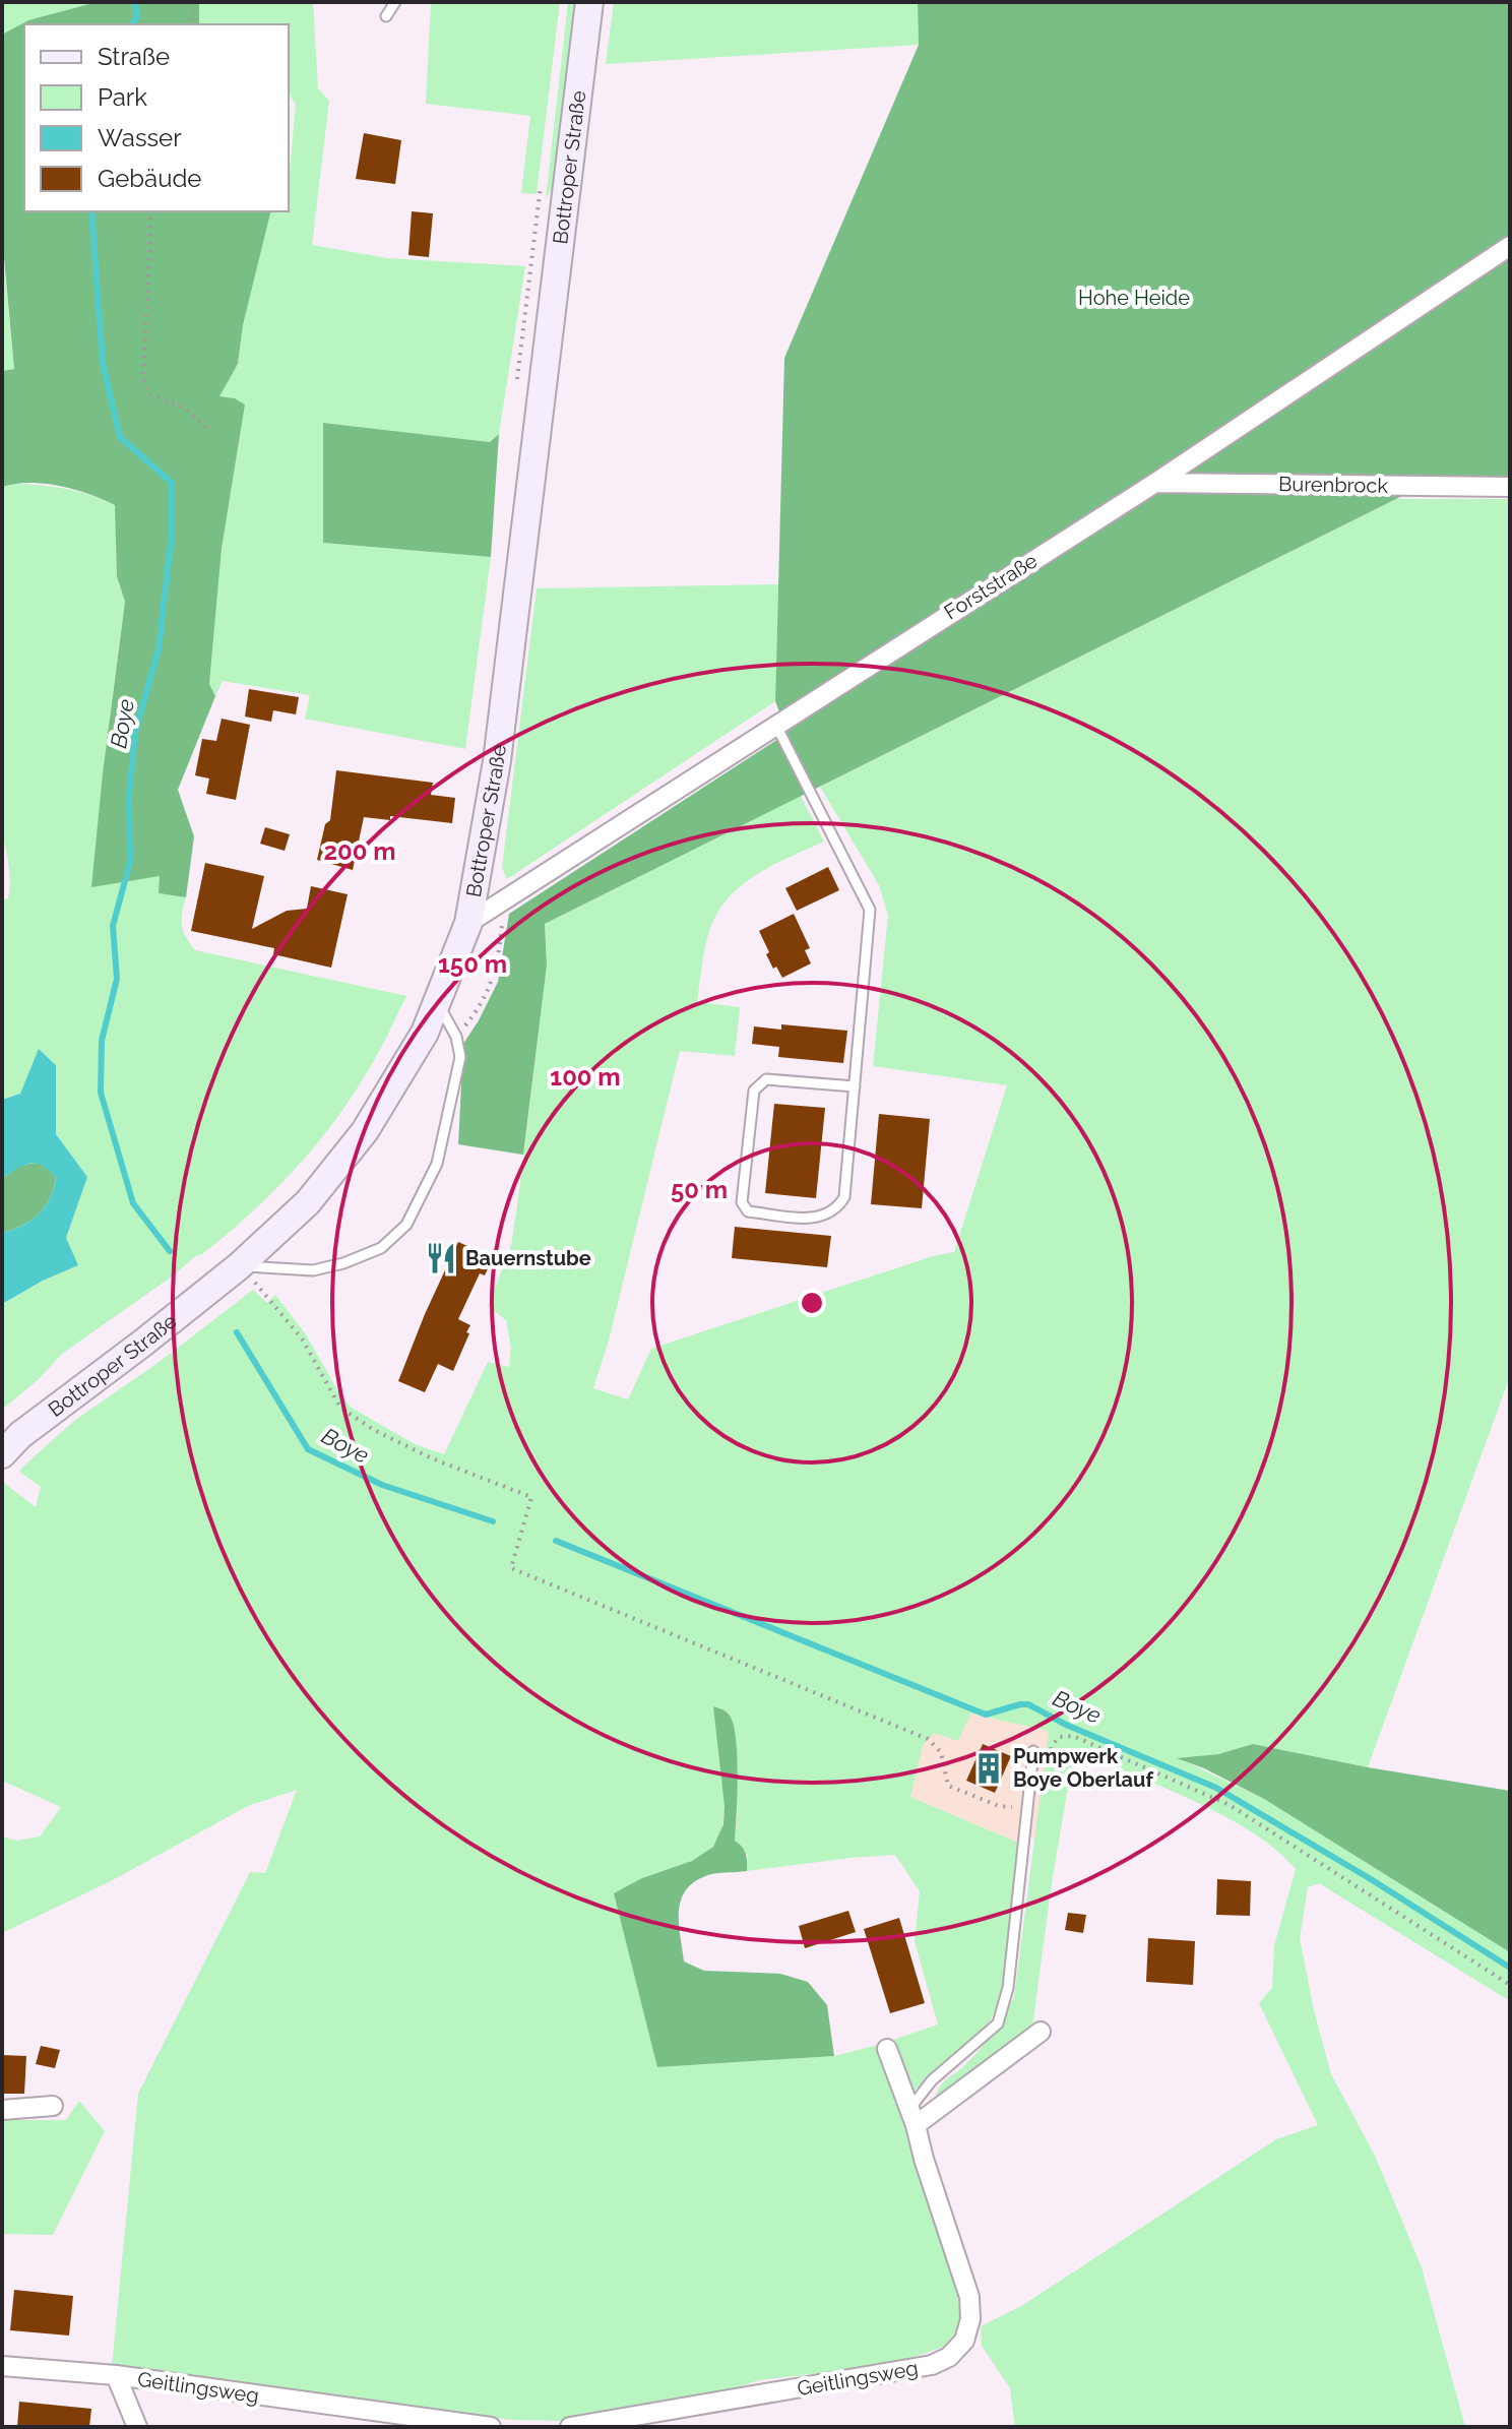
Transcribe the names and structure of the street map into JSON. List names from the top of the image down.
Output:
{
  "streets": {
    "main road": ["Bottroper Straße"],
    "street": ["Burenbrock", "Forststraße", "Geitlingsweg"]
  },
  "crossings": [
    ["Bottroper Straße", "Forststraße"],
    ["Burenbrock", "Forststraße"]
  ],
  "water": ["Boye"],
  "parks": ["Hohe Heide"],
  "places": {
    "restaurant": ["Bauernstube"],
    "building": ["Pumpwerk Boye Oberlauf"]
  },
  "legend": [
    "Straße",
    "Park",
    "Wasser",
    "Gebäude"
  ],
  "rings": [
    "200 m",
    "150 m",
    "100 m",
    "50 m"
  ]
}
